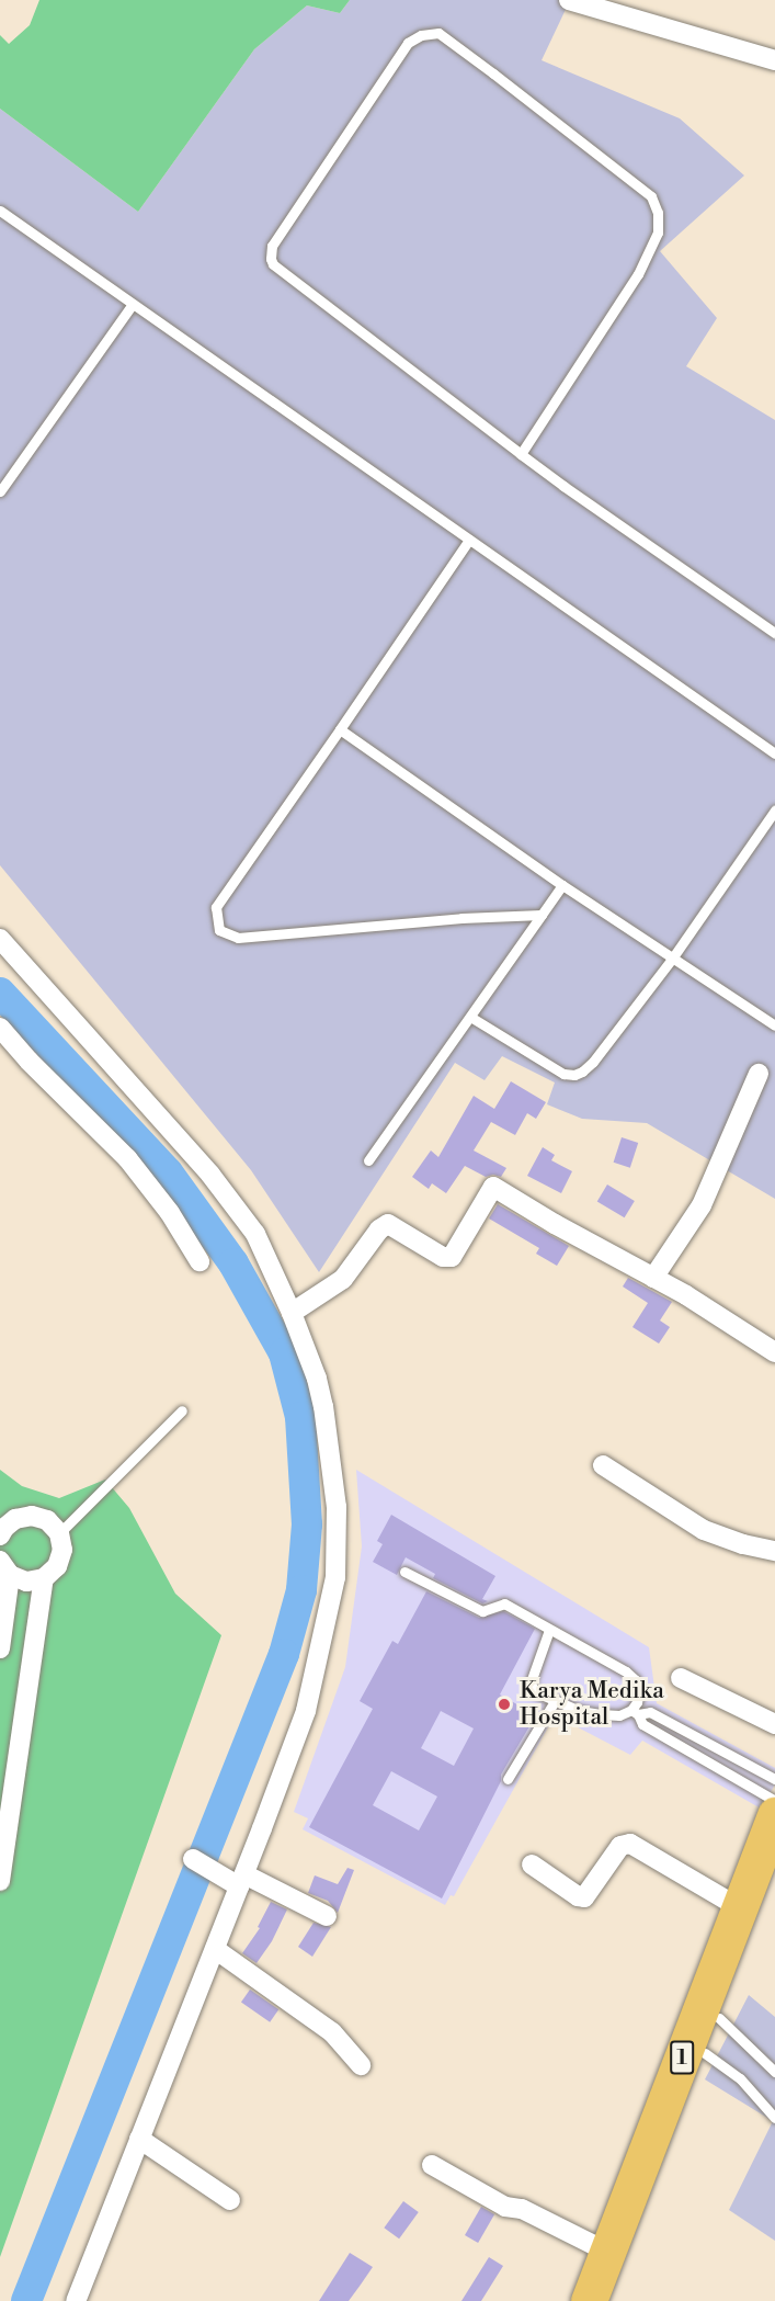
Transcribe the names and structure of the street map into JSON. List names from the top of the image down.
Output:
{
  "streets": {
    "highway": ["1"]
  },
  "places": ["Karya Medika Hospital"]
}
